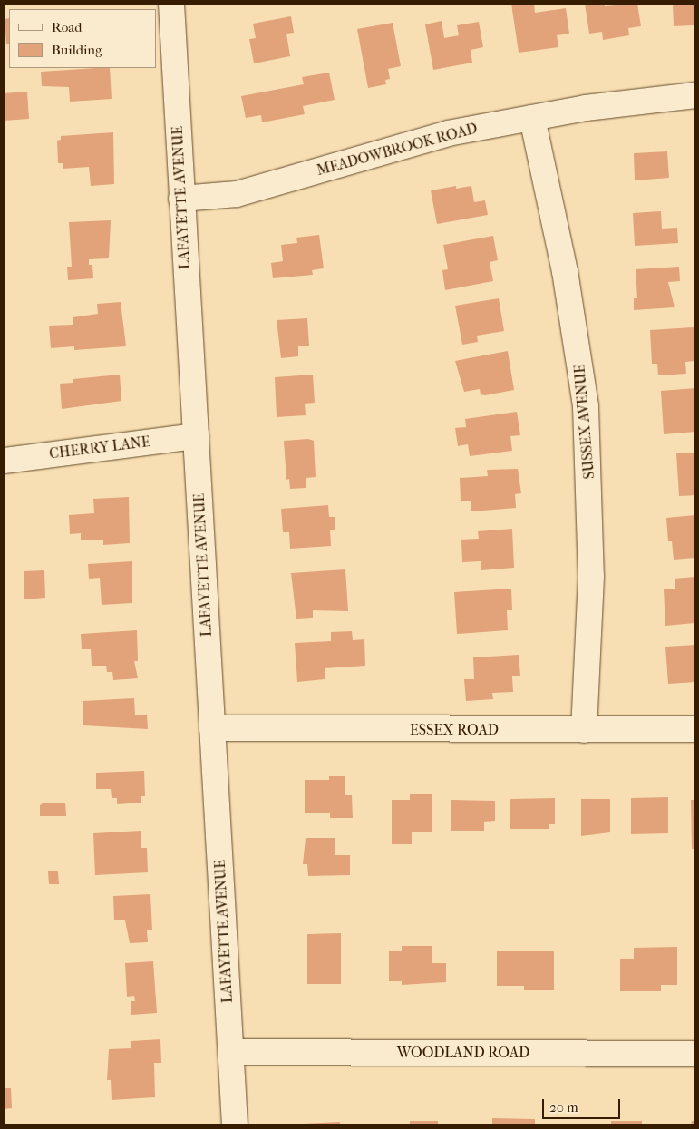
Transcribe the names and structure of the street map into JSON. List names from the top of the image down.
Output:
{
  "streets": {
    "street": [
      "MEADOWBROOK ROAD",
      "LAFAYETTE AVENUE",
      "SUSSEX AVENUE",
      "CHERRY LANE",
      "ESSEX ROAD",
      "WOODLAND ROAD"
    ]
  },
  "crossings": [
    ["MEADOWBROOK ROAD", "LAFAYETTE AVENUE"],
    ["MEADOWBROOK ROAD", "SUSSEX AVENUE"],
    ["LAFAYETTE AVENUE", "CHERRY LANE"],
    ["LAFAYETTE AVENUE", "ESSEX ROAD"],
    ["LAFAYETTE AVENUE", "WOODLAND ROAD"],
    ["SUSSEX AVENUE", "ESSEX ROAD"]
  ],
  "legend": ["Road", "Building"],
  "scale_bar": "20 m"
}
